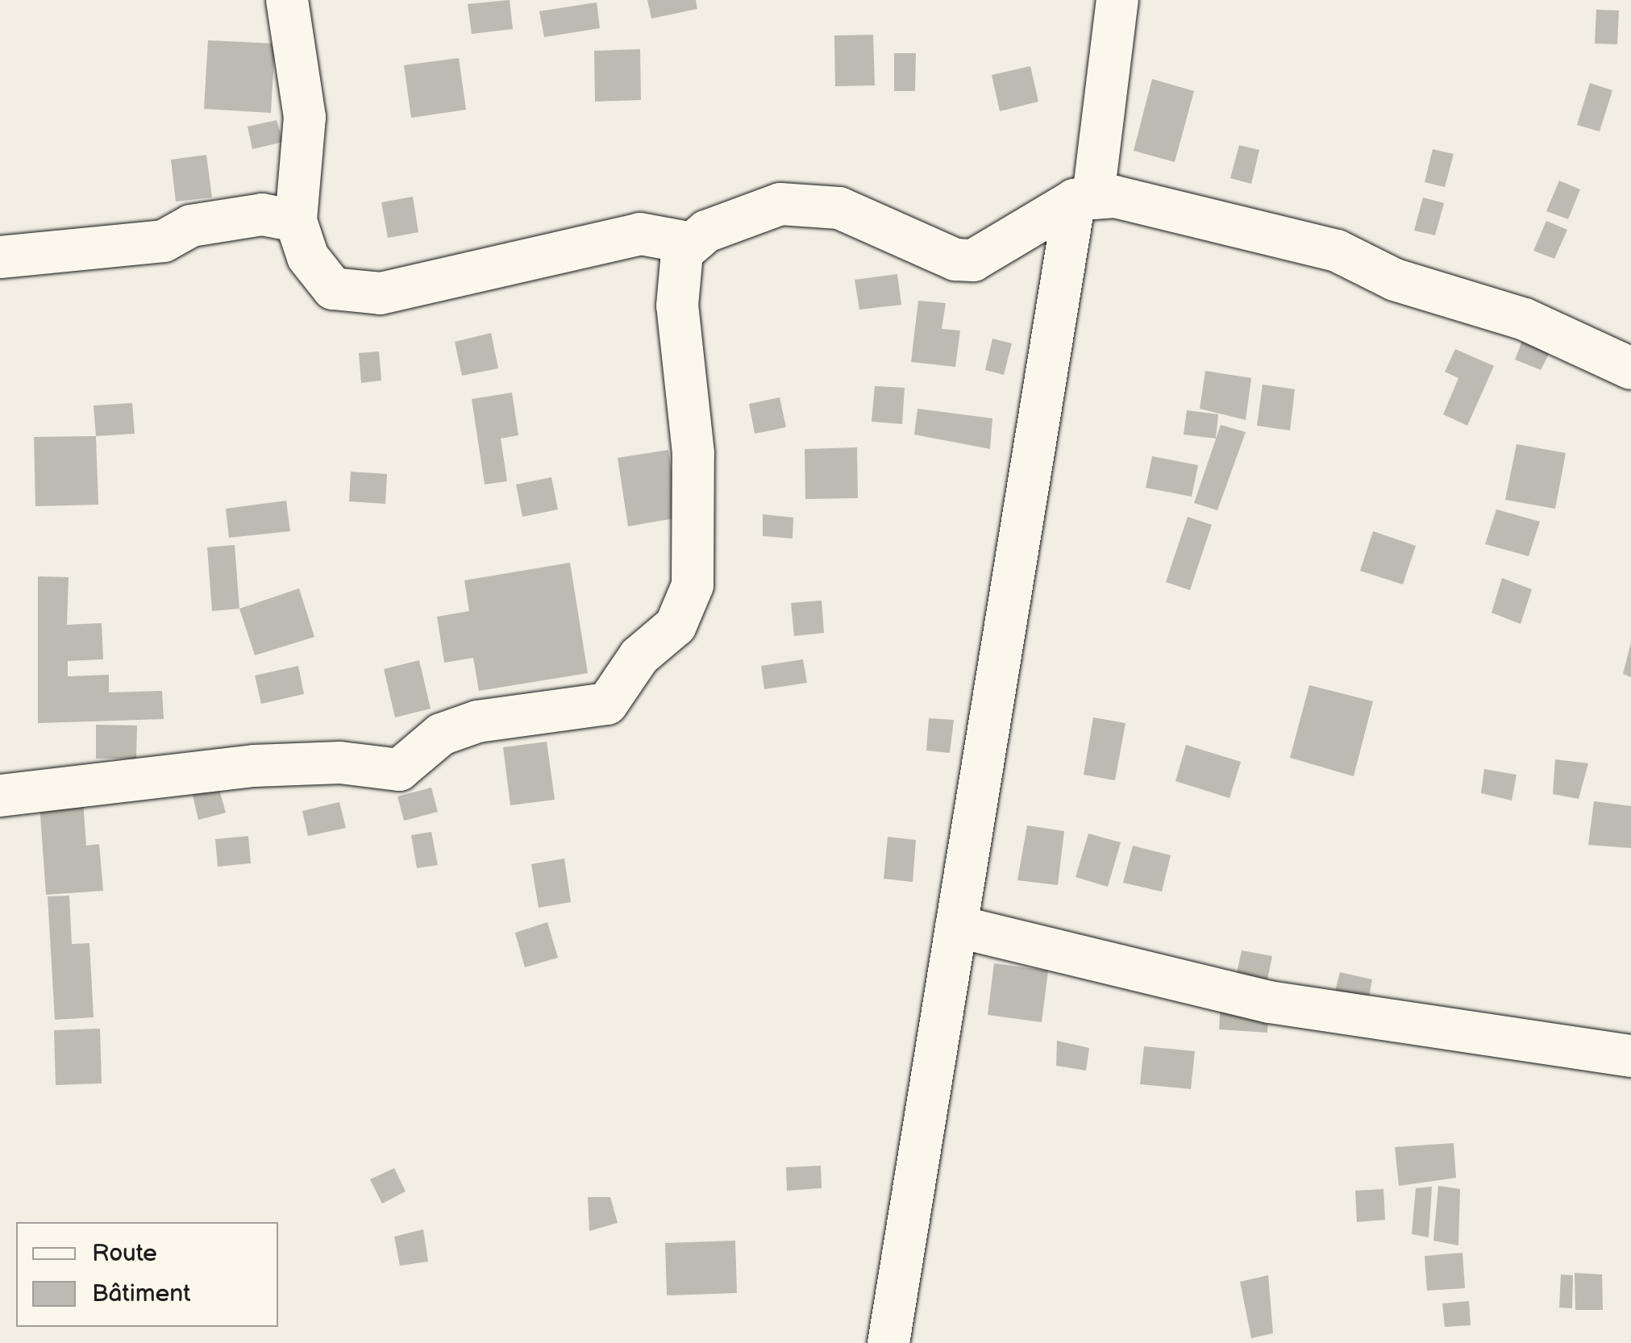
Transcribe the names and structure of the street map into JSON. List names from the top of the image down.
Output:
{
  "legend": ["Route", "Bâtiment"]
}
